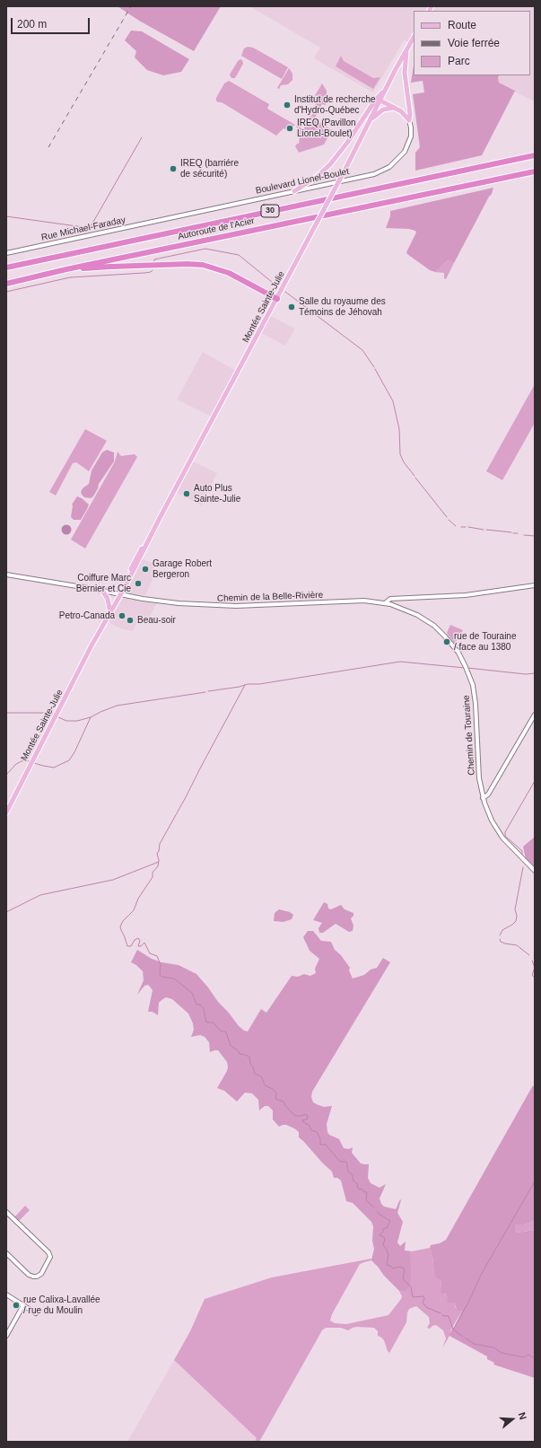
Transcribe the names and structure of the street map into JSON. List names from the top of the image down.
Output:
{
  "streets": {
    "highway": ["30", "Autoroute de l'Acier"],
    "main road": ["Montée Sainte-Julie"],
    "street": [
      "Boulevard Lionel-Boulet",
      "Rue Michael-Faraday",
      "Chemin de la Belle-Rivière",
      "Chemin de Touraine"
    ]
  },
  "crossings": [
    ["Boulevard Lionel-Boulet", "Rue Michael-Faraday"],
    ["Montée Sainte-Julie", "Chemin de la Belle-Rivière"],
    ["Chemin de la Belle-Rivière", "Chemin de Touraine"]
  ],
  "places": [
    "Institut de recherche d'Hydro-Québec",
    "IREQ (Pavillon Lionel-Boulet)",
    "IREQ (barriére de sécurité)",
    "Salle du royaume des Témoins de Jéhovah",
    "Auto Plus Sainte-Julie",
    "Garage Robert Bergeron",
    "Coiffure Marc Bernier et Cie",
    "Petro-Canada",
    "Beau-soir",
    "rue de Touraine / face au 1380",
    "rue Calixa-Lavallée / rue du Moulin"
  ],
  "legend": ["Route", "Voie ferrée", "Parc"],
  "scale_bar": "200 m",
  "north": "right"
}
